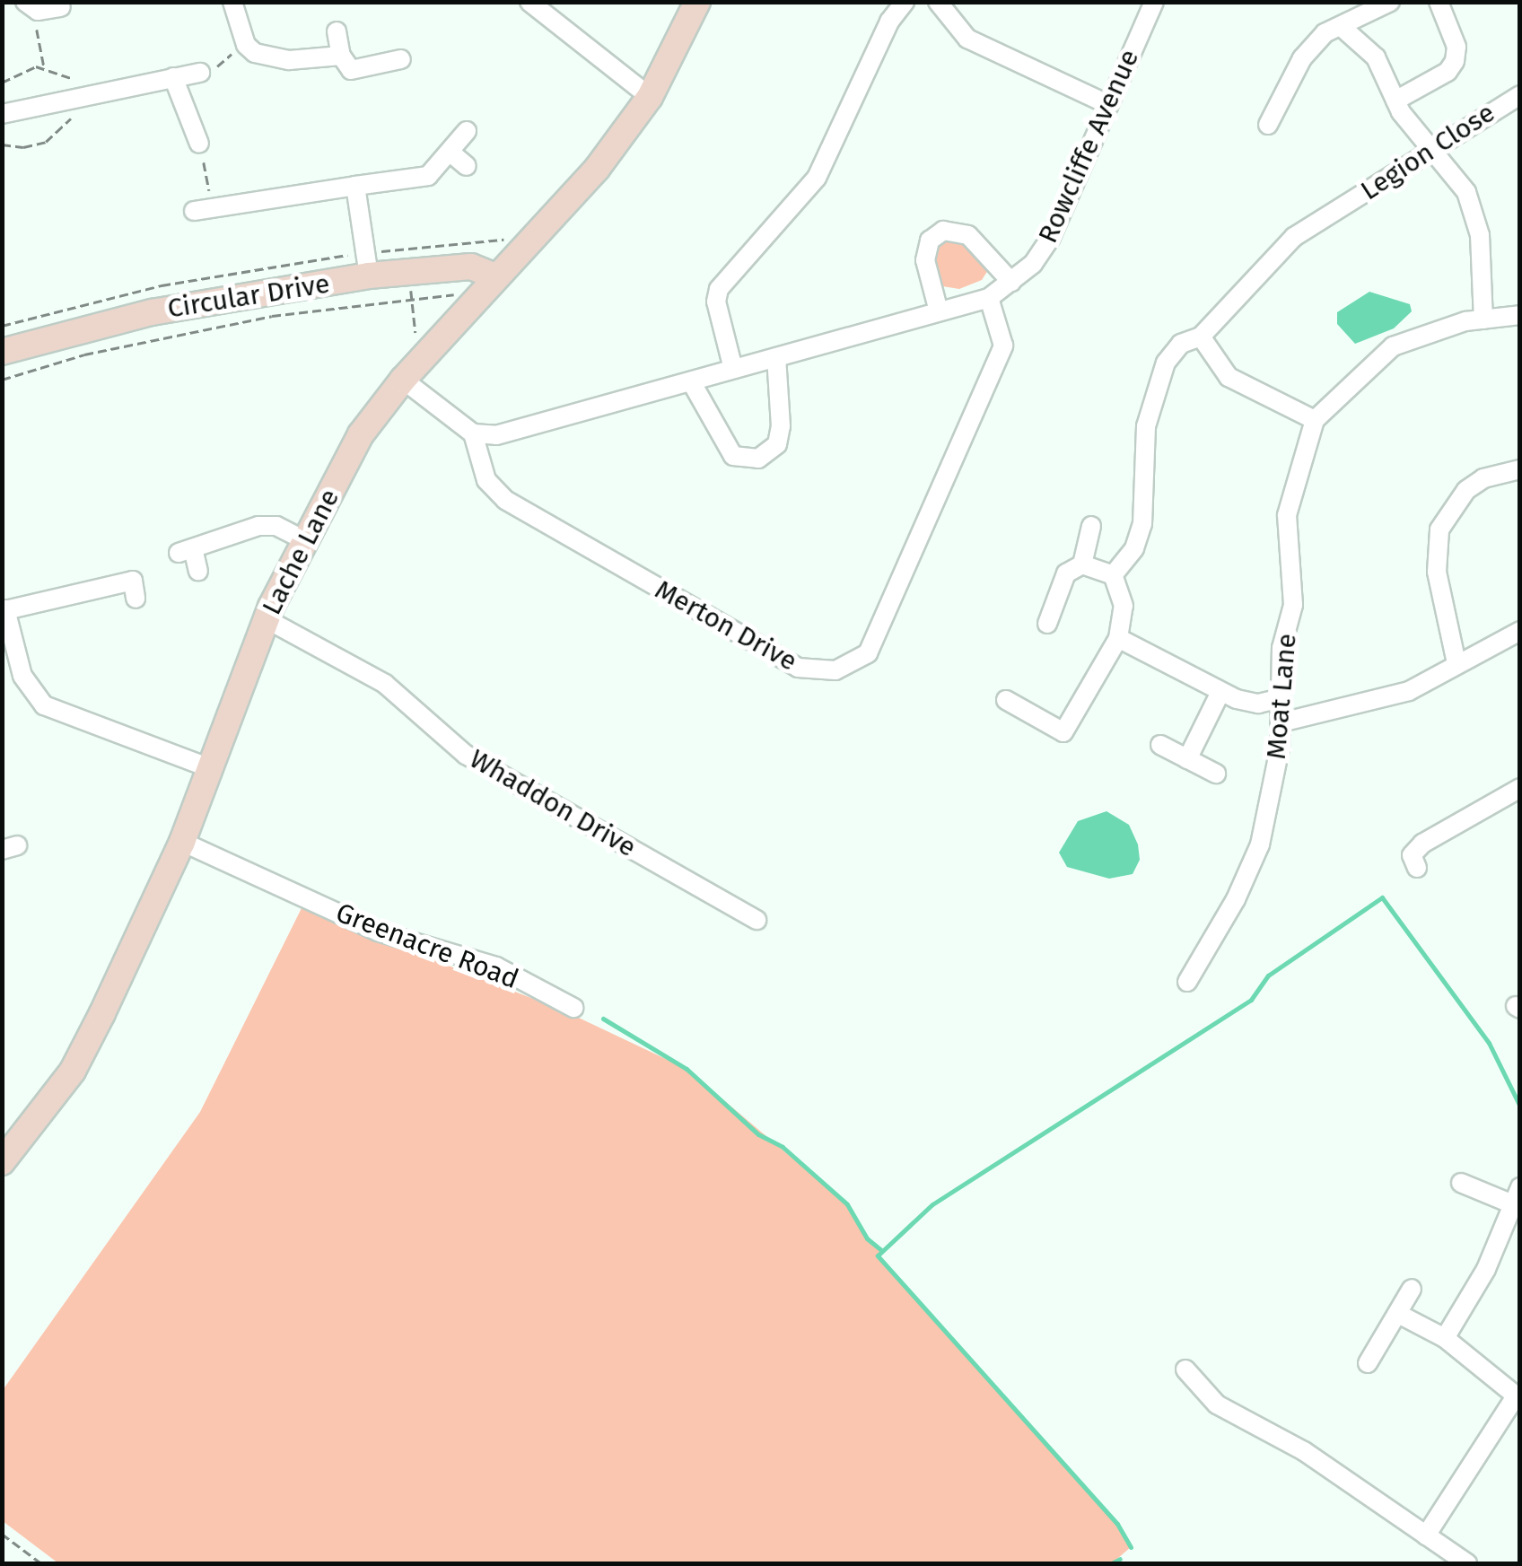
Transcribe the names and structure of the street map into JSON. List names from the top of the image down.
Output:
{
  "streets": {
    "street": [
      "Rowcliffe Avenue",
      "Legion Close",
      "Circular Drive",
      "Lache Lane",
      "Merton Drive",
      "Moat Lane",
      "Whaddon Drive",
      "Greenacre Road"
    ]
  },
  "crossings": [
    ["Rowcliffe Avenue", "Merton Drive"],
    ["Circular Drive", "Lache Lane"],
    ["Lache Lane", "Whaddon Drive"],
    ["Lache Lane", "Greenacre Road"]
  ]
}
